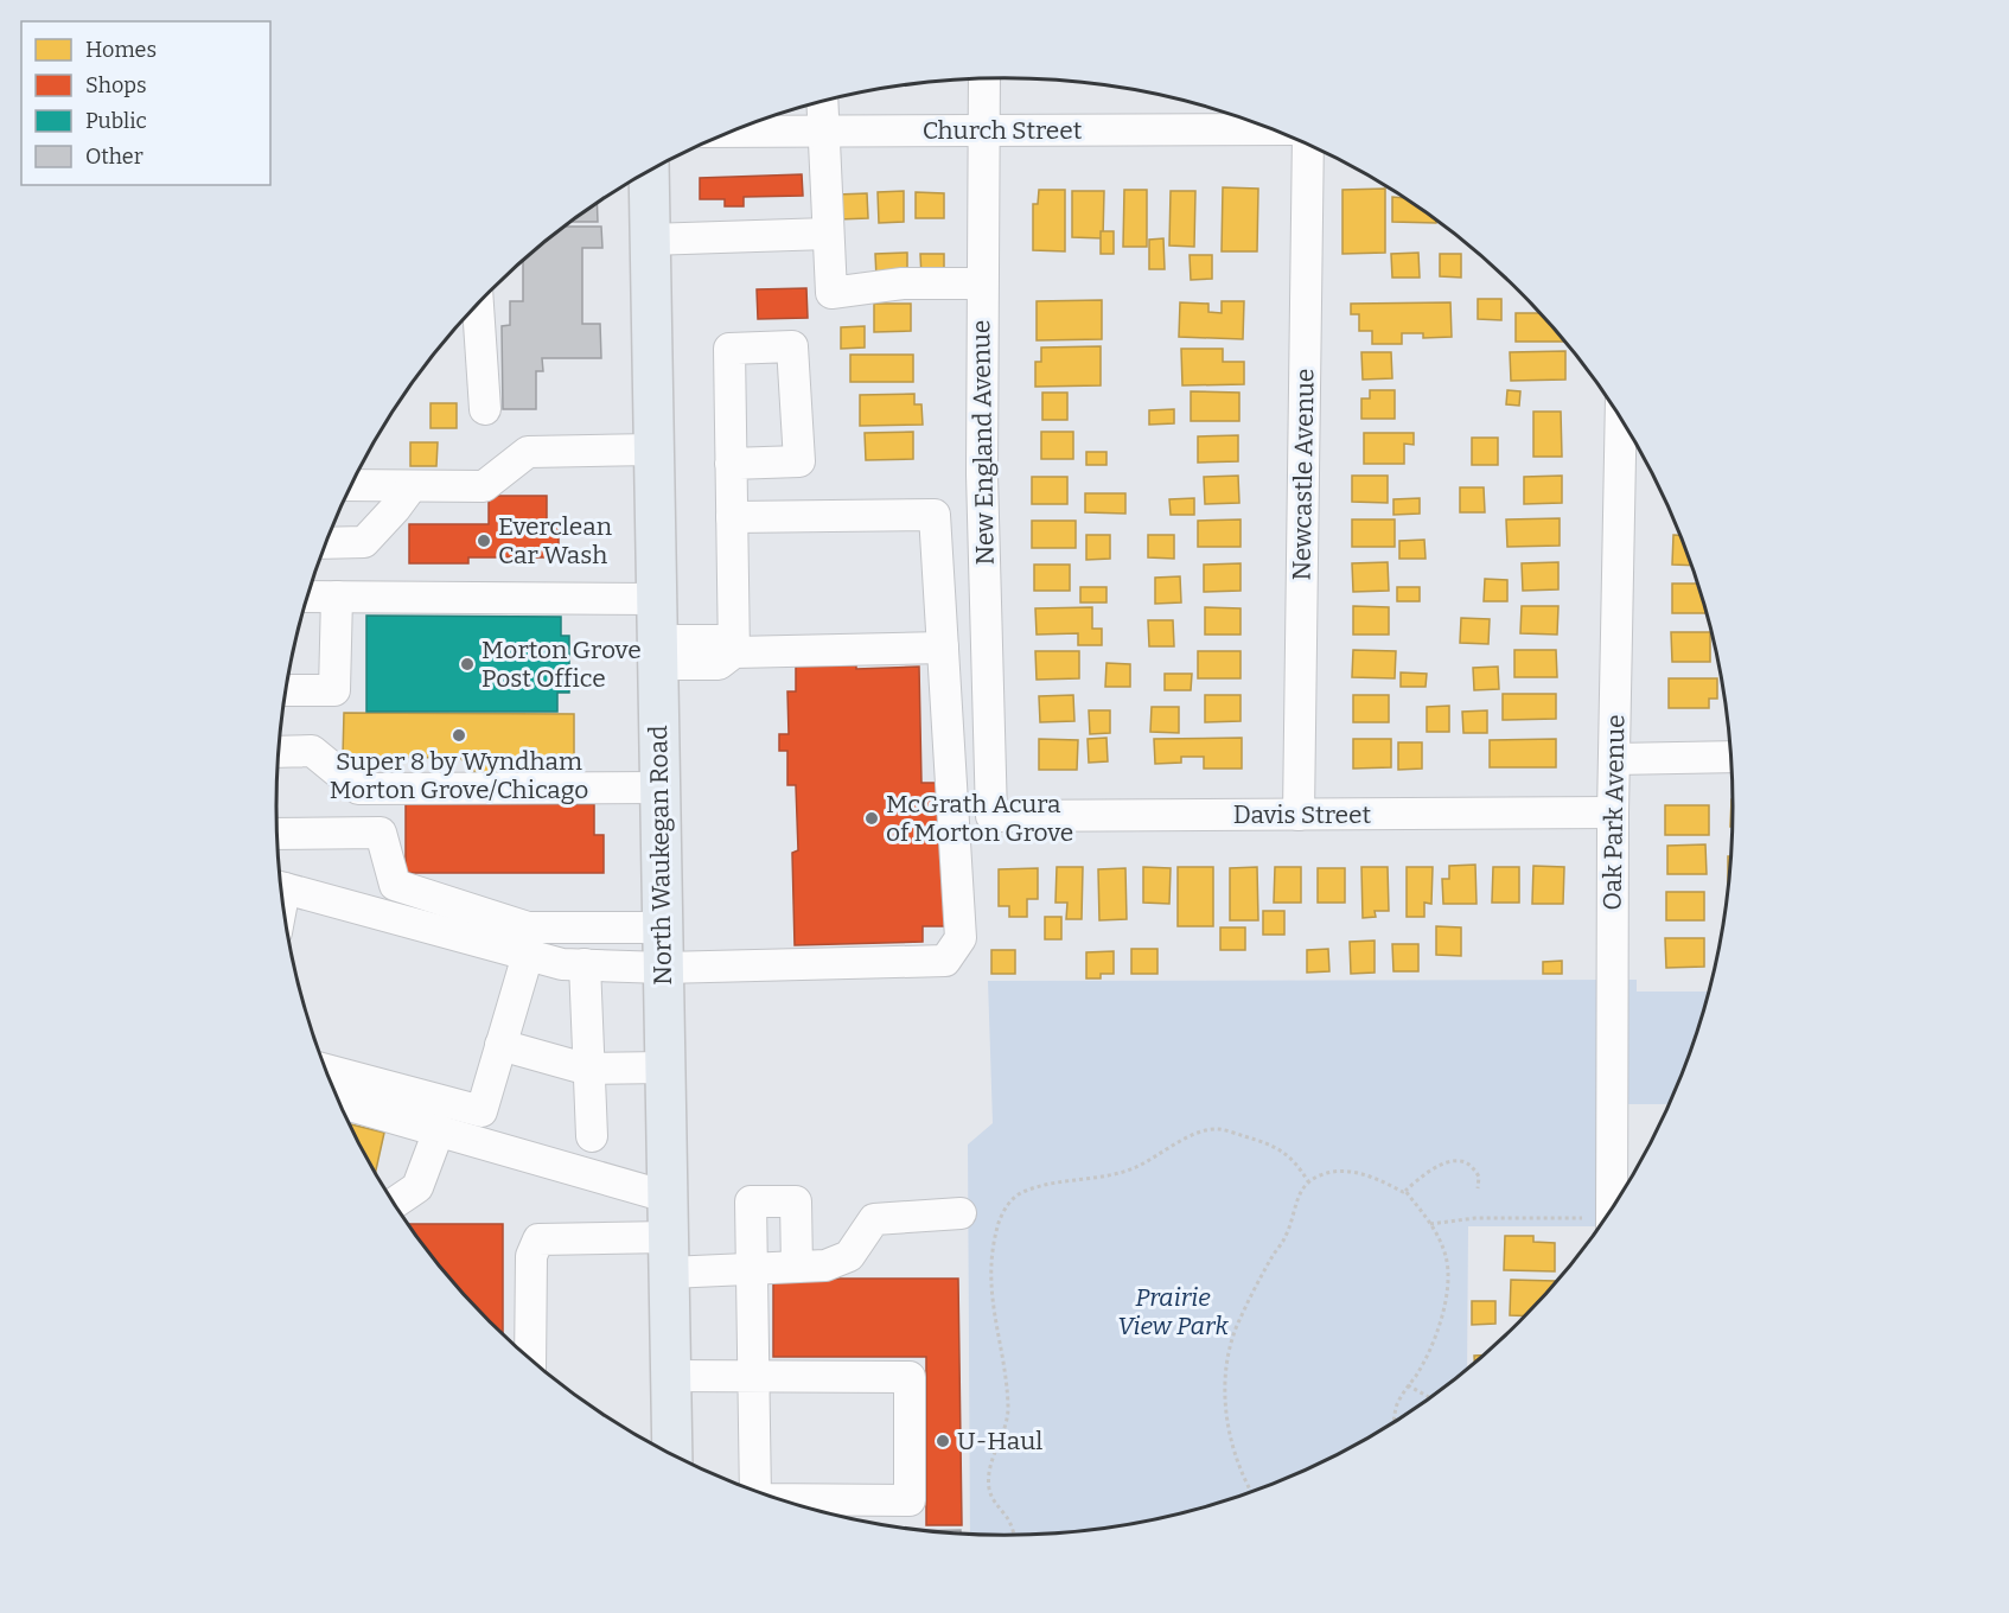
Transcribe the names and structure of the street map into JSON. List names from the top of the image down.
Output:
{
  "streets": {
    "main road": ["North Waukegan Road"],
    "street": [
      "Church Street",
      "New England Avenue",
      "Newcastle Avenue",
      "Oak Park Avenue",
      "Davis Street"
    ]
  },
  "crossings": [
    ["Church Street", "New England Avenue"],
    ["New England Avenue", "Davis Street"],
    ["Newcastle Avenue", "Davis Street"],
    ["Oak Park Avenue", "Davis Street"]
  ],
  "parks": ["Prairie View Park"],
  "places": [
    "Everclean Car Wash",
    "Morton Grove Post Office",
    "Super 8 by Wyndham Morton Grove/Chicago",
    "McGrath Acura of Morton Grove",
    "U-Haul"
  ],
  "legend": [
    "Homes",
    "Shops",
    "Public",
    "Other"
  ]
}
